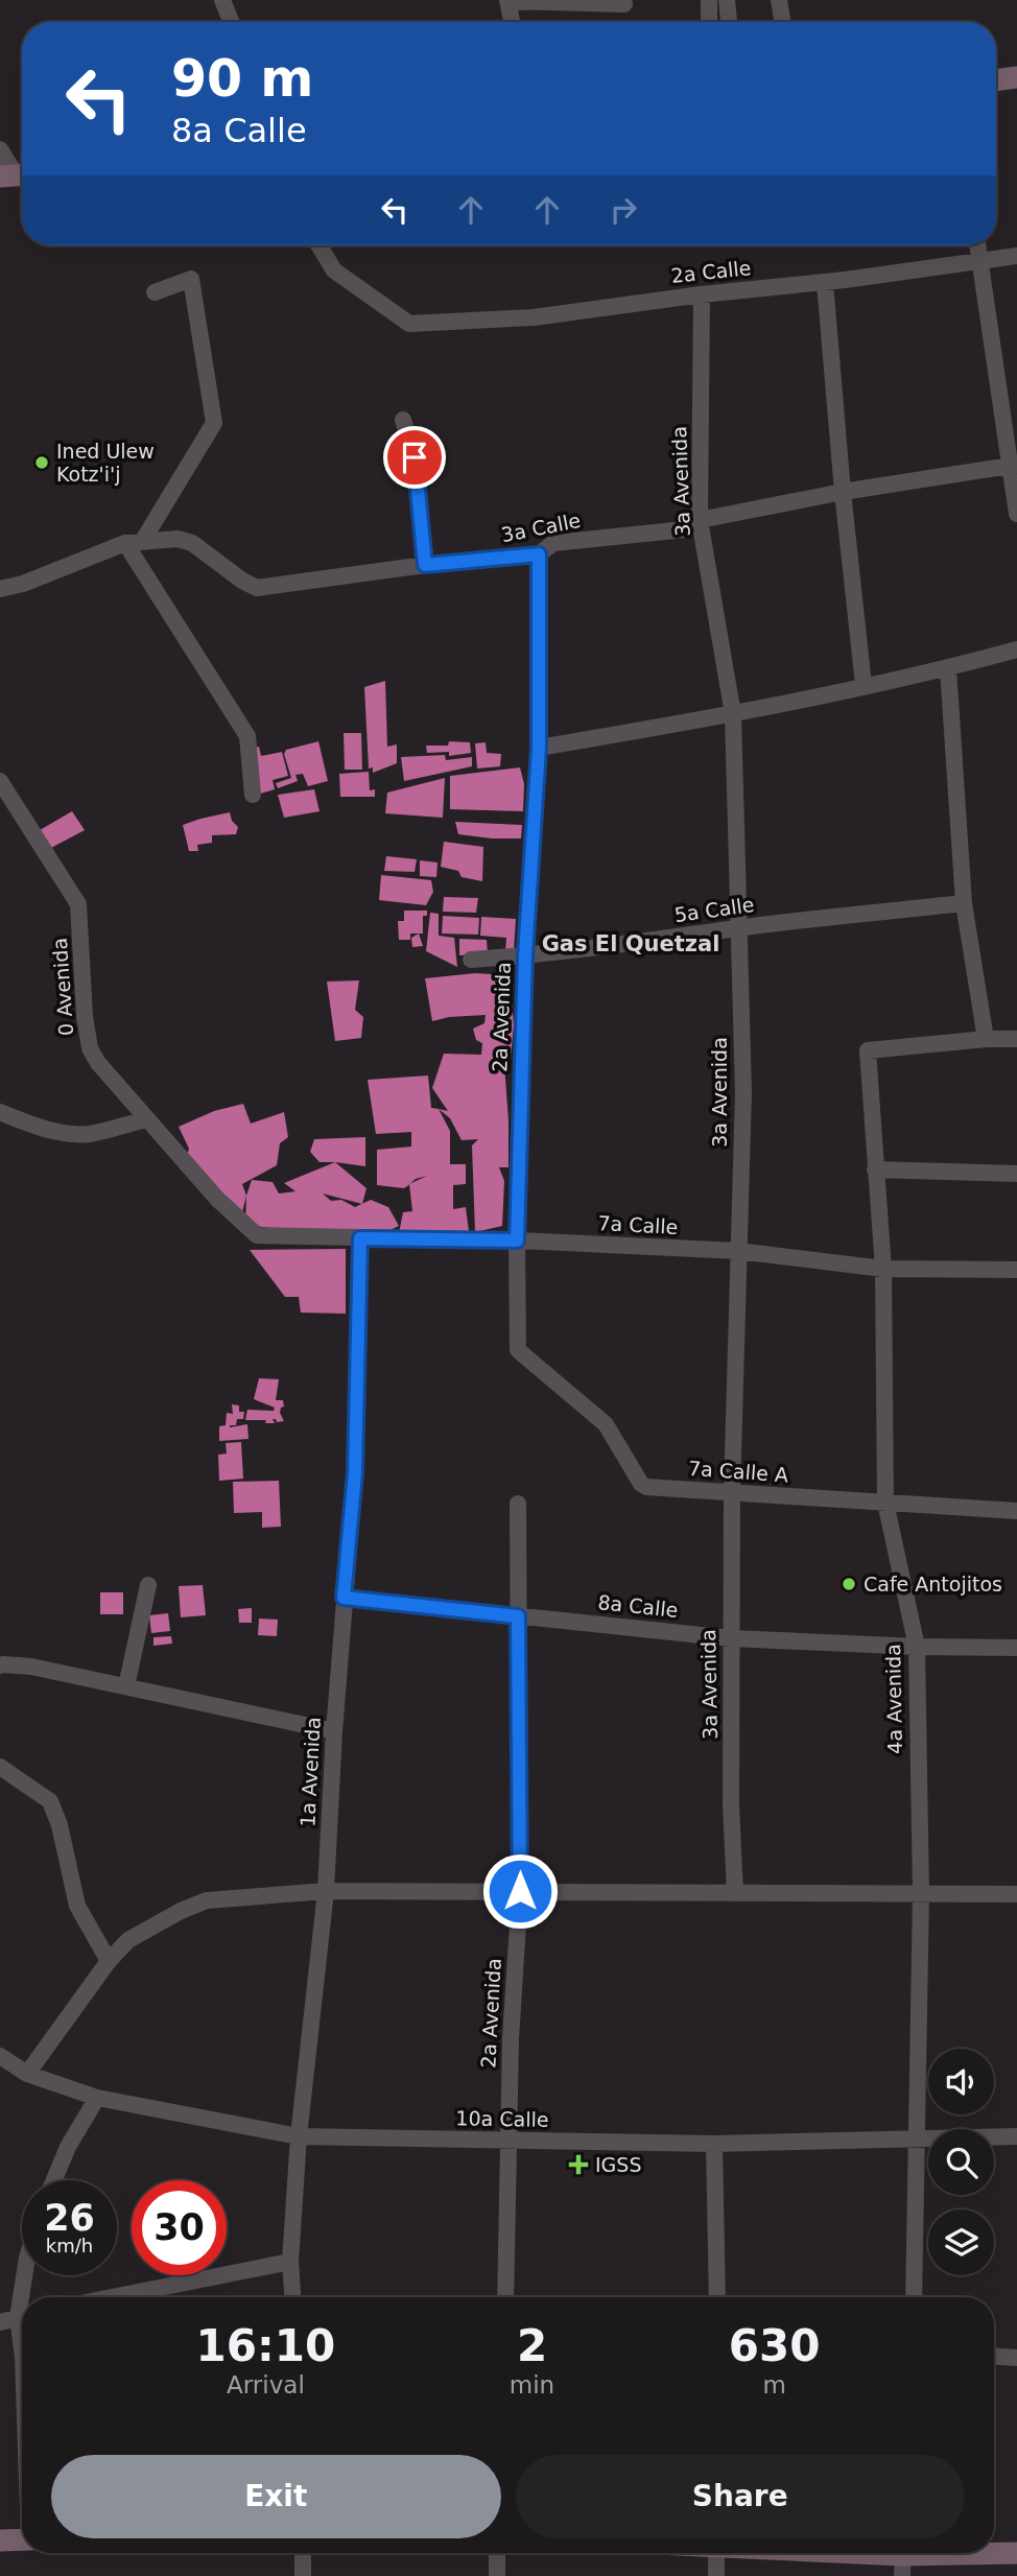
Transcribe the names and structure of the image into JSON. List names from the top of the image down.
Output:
{
  "streets": {
    "street": [
      "2a Calle",
      "3a Avenida",
      "3a Calle",
      "5a Calle",
      "0 Avenida",
      "2a Avenida",
      "7a Calle",
      "7a Calle A",
      "8a Calle",
      "4a Avenida",
      "1a Avenida",
      "10a Calle"
    ]
  },
  "crossings": [
    ["2a Calle", "3a Avenida"],
    ["3a Avenida", "3a Calle"],
    ["3a Avenida", "5a Calle"],
    ["3a Avenida", "7a Calle"],
    ["3a Avenida", "7a Calle A"],
    ["3a Avenida", "8a Calle"],
    ["3a Calle", "2a Avenida"],
    ["5a Calle", "2a Avenida"],
    ["0 Avenida", "7a Calle"],
    ["2a Avenida", "7a Calle"],
    ["2a Avenida", "7a Calle A"],
    ["2a Avenida", "8a Calle"],
    ["2a Avenida", "10a Calle"],
    ["7a Calle", "4a Avenida"],
    ["7a Calle", "1a Avenida"],
    ["7a Calle A", "4a Avenida"],
    ["8a Calle", "4a Avenida"],
    ["8a Calle", "1a Avenida"],
    ["4a Avenida", "10a Calle"],
    ["1a Avenida", "10a Calle"]
  ],
  "districts": ["Gas El Quetzal"],
  "places": {
    "other": ["Ined Ulew Kotz'i'j", "Cafe Antojitos"],
    "health": ["IGSS"]
  },
  "page": {
    "turn": ["90 m", "8a Calle"],
    "speed": "26 km/h",
    "limit": "30",
    "eta": [
      "16:10",
      "Arrival",
      "2",
      "min",
      "630",
      "m"
    ],
    "buttons": ["Exit", "Share"]
  }
}
